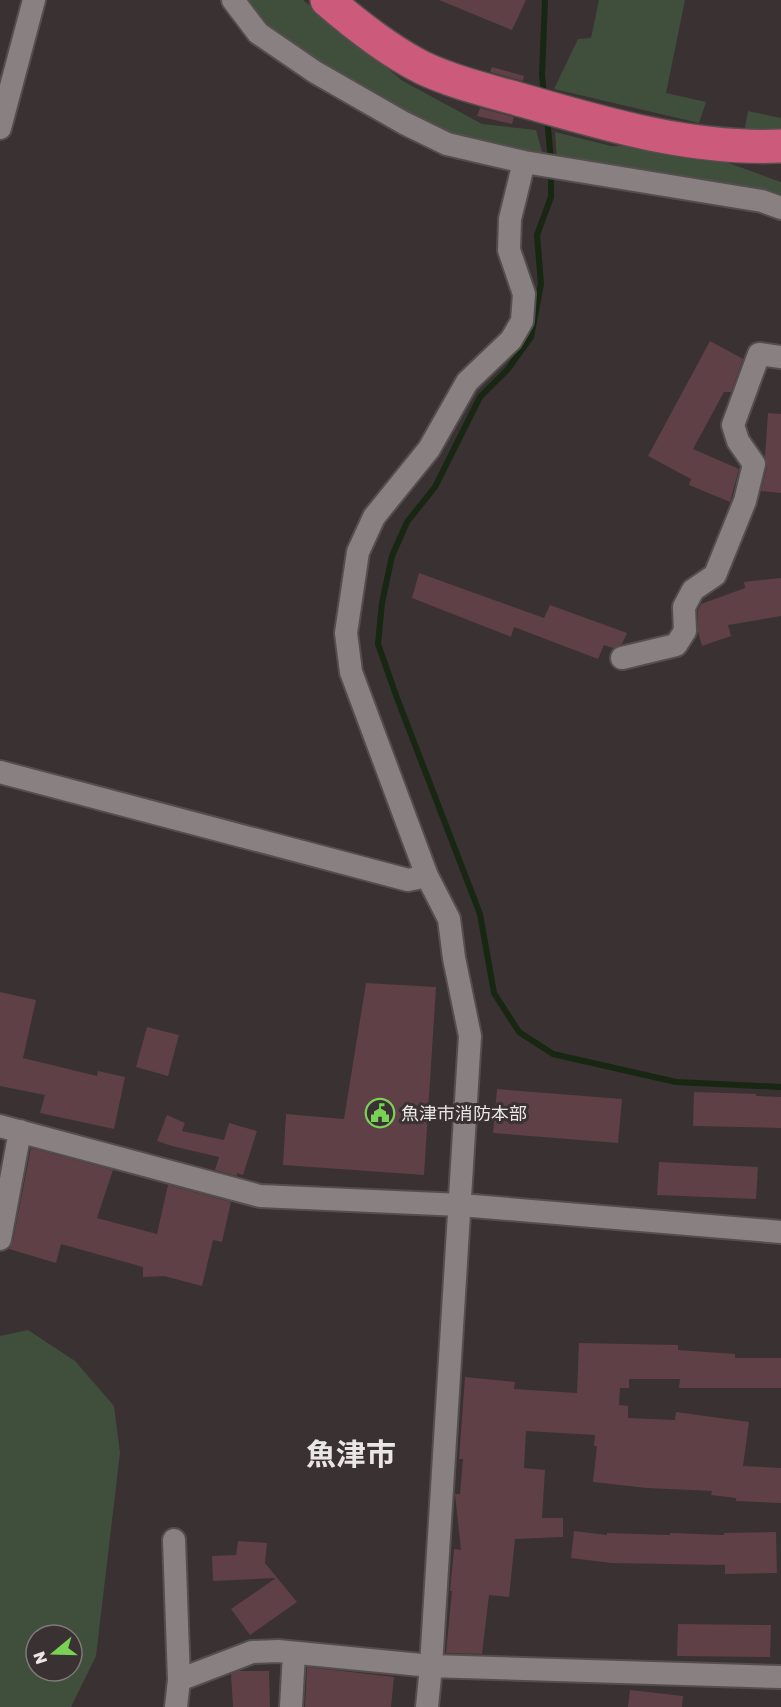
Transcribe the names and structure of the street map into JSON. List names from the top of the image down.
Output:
{
  "districts": ["魚津市"],
  "places": {
    "public building": ["魚津市消防本部"]
  },
  "north": "left"
}
